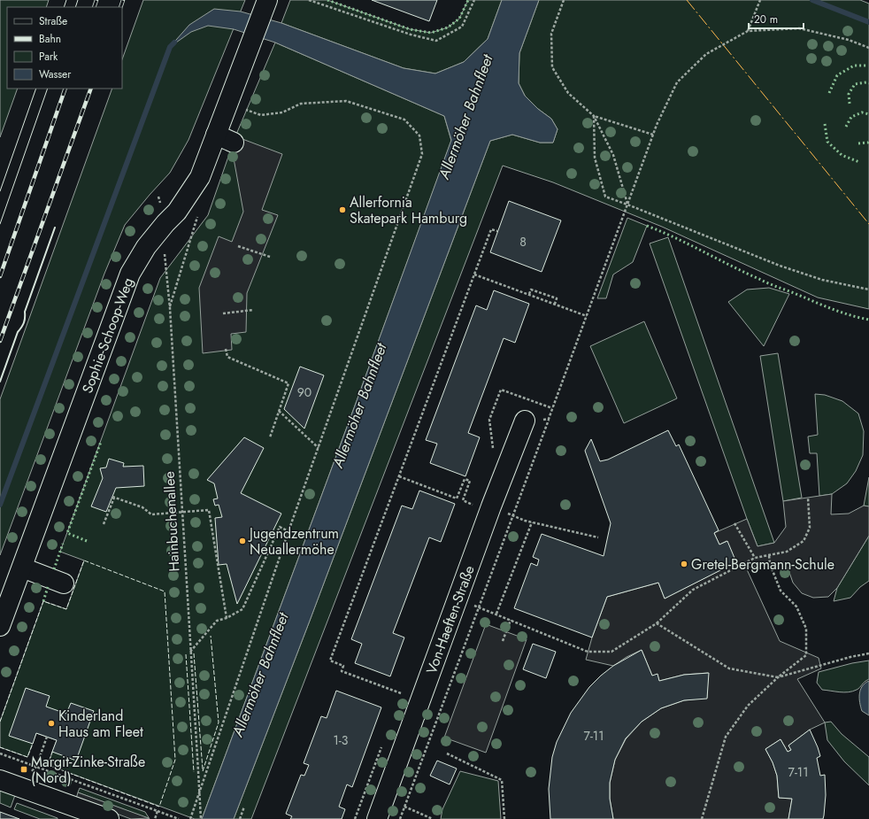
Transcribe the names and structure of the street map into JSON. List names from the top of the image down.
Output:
{
  "streets": {
    "street": ["Sophie-Schoop-Weg", "Von-Haeften-Straße"],
    "path": ["Hainbuchenallee"]
  },
  "water": ["Allermöher Bahnfleet"],
  "places": {
    "other": [
      "Allerfornia Skatepark Hamburg",
      "Jugendzentrum Neuallermöhe",
      "Gretel-Bergmann-Schule",
      "Kinderland Haus am Fleet"
    ],
    "transit": ["Margit-Zinke-Straße (Nord)"]
  },
  "house_numbers": [
    "8",
    "90",
    "7-11",
    "1-3",
    "7-11"
  ],
  "legend": [
    "Straße",
    "Bahn",
    "Park",
    "Wasser"
  ],
  "scale_bar": "20 m"
}
